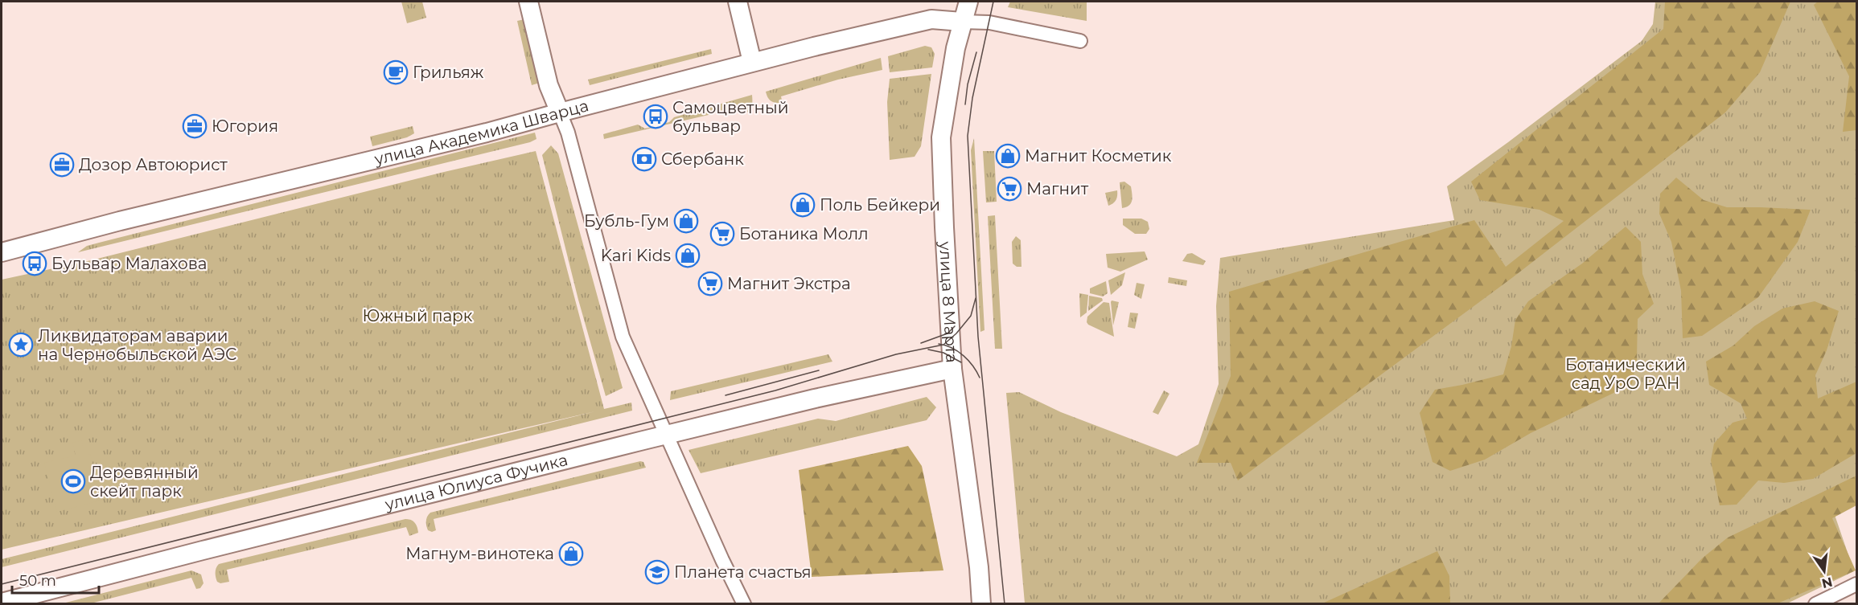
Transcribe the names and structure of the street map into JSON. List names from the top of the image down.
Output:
{
  "streets": {
    "street": ["улица Академика Шварца", "улица 8 Марта", "улица Юлиуса Фучика"]
  },
  "crossings": [
    ["улица Академика Шварца", "улица 8 Марта"],
    ["улица 8 Марта", "улица Юлиуса Фучика"]
  ],
  "parks": ["Южный парк", "Ботанический сад УрО РАН"],
  "places": {
    "cafe": ["Грильяж"],
    "bus stop": ["Самоцветный бульвар", "Бульвар Малахова"],
    "office": ["Югория", "Дозор Автоюрист"],
    "shop": [
      "Магнит Косметик",
      "Поль Бейкери",
      "Бубль-Гум",
      "Kari Kids",
      "Магнум-винотека"
    ],
    "bank": ["Сбербанк"],
    "supermarket": ["Магнит", "Ботаника Молл", "Магнит Экстра"],
    "place": ["Ликвидаторам аварии на Чернобыльской АЭС"],
    "sports": ["Деревянный скейт парк"],
    "school or university": ["Планета счастья"]
  },
  "scale_bar": "50 m",
  "north": "bottom"
}
